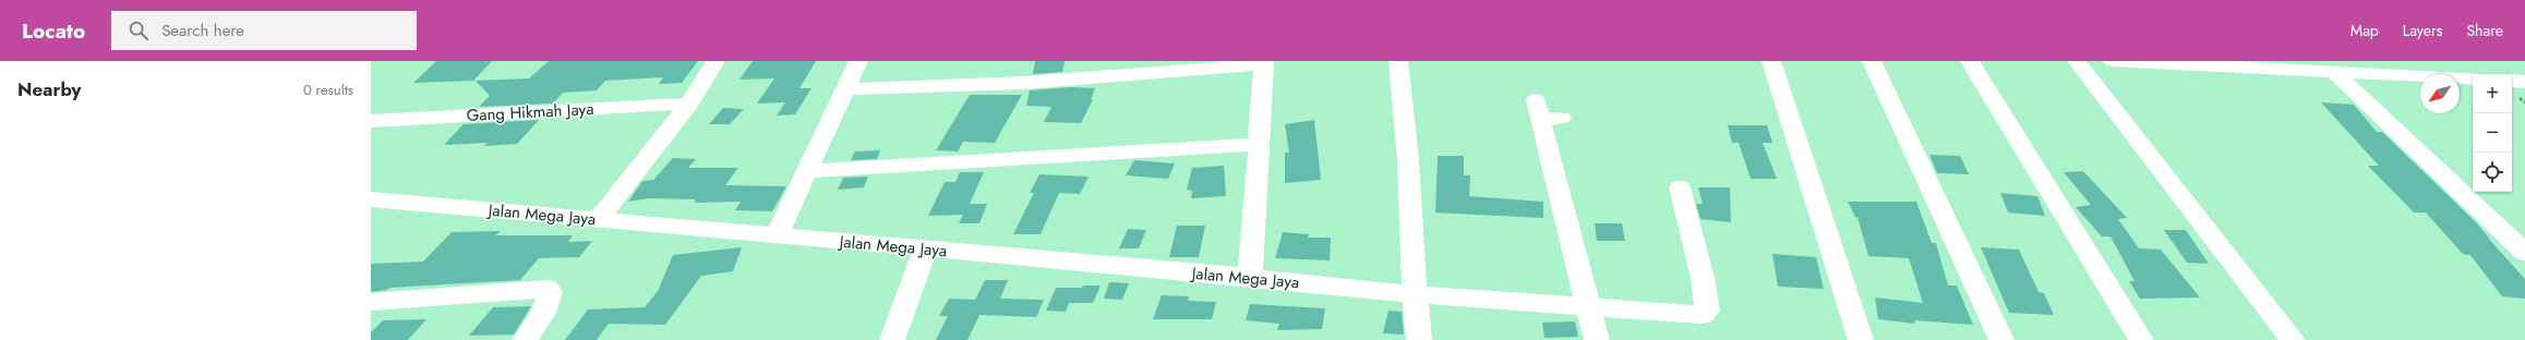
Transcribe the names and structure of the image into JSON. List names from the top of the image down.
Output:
{
  "streets": {
    "street": ["Gang Hikmah Jaya", "Jalan Mega Jaya"]
  },
  "north": "bottom left",
  "page": {
    "header": "Locato",
    "search": "Search here",
    "nav": ["Map", "Layers", "Share"],
    "heading": ["Nearby", "0 results"],
    "map_buttons": ["+", "−"]
  }
}
